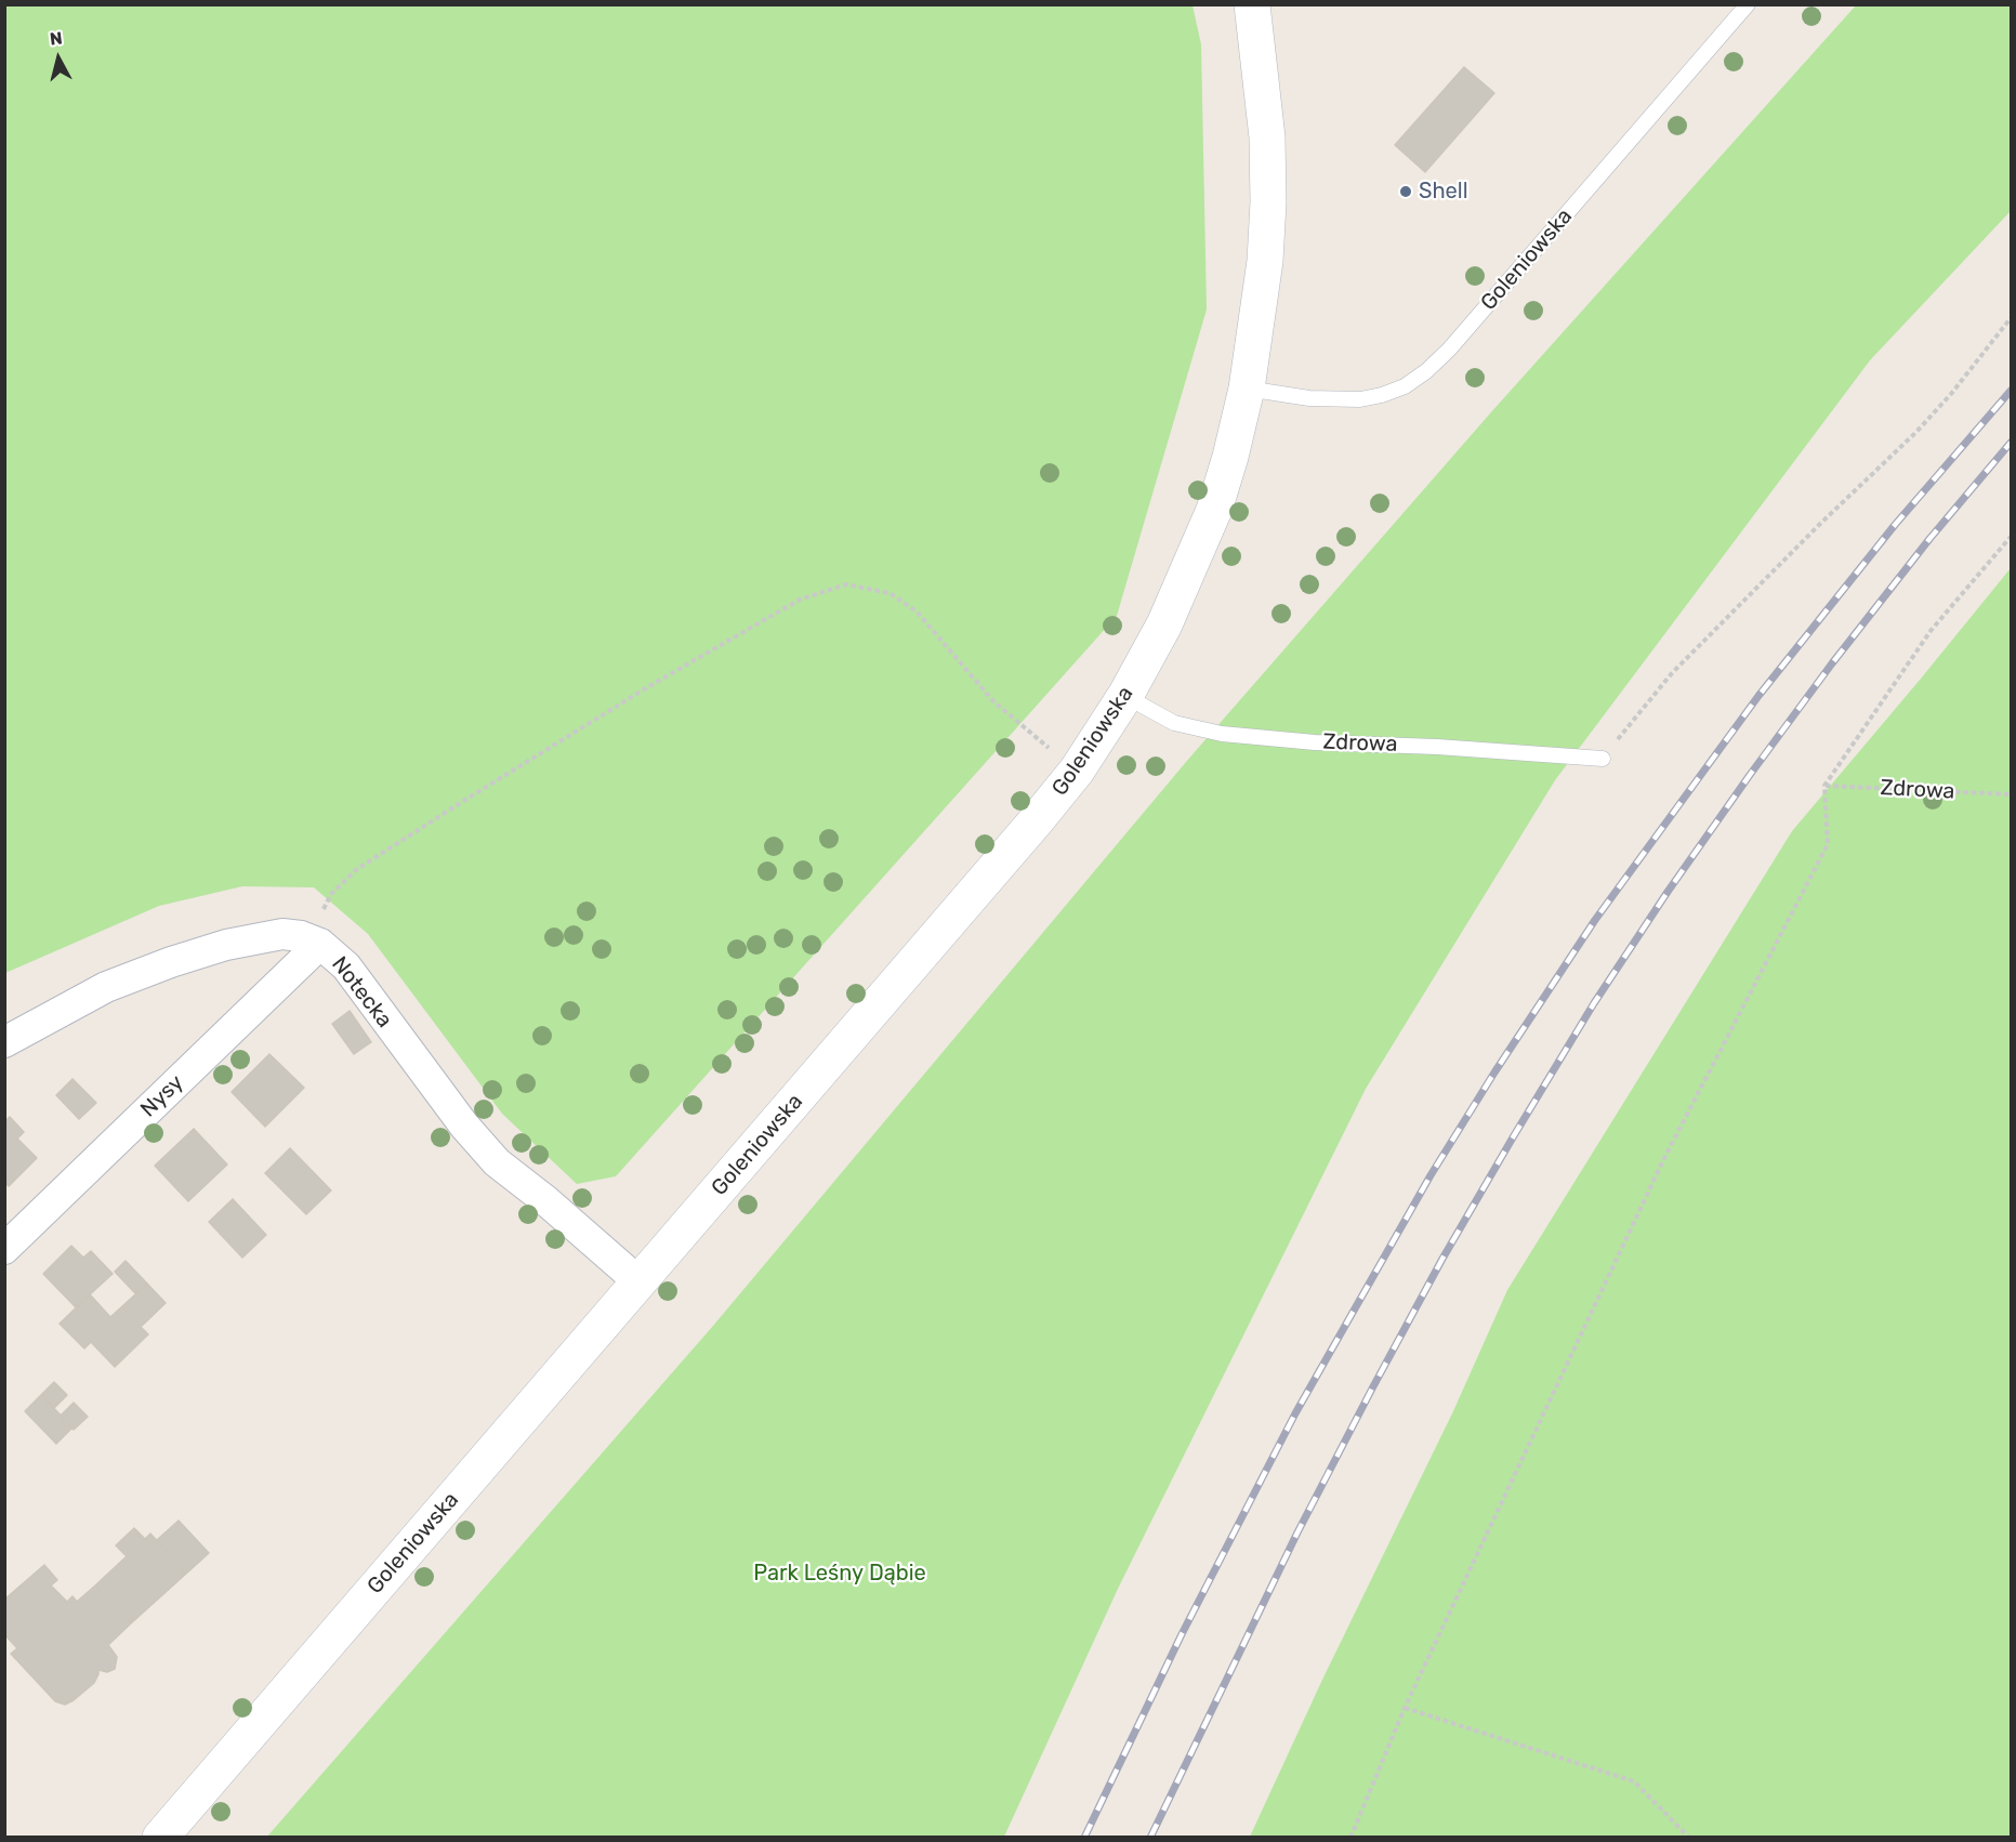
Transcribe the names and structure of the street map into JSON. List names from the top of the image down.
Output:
{
  "streets": {
    "street": ["Goleniowska", "Notecka", "Nysy"],
    "lane": ["Zdrowa"]
  },
  "crossings": [
    ["Goleniowska", "Zdrowa"],
    ["Goleniowska", "Notecka"],
    ["Notecka", "Nysy"]
  ],
  "parks": ["Park Leśny Dąbie"],
  "places": ["Shell"],
  "north": "top"
}
